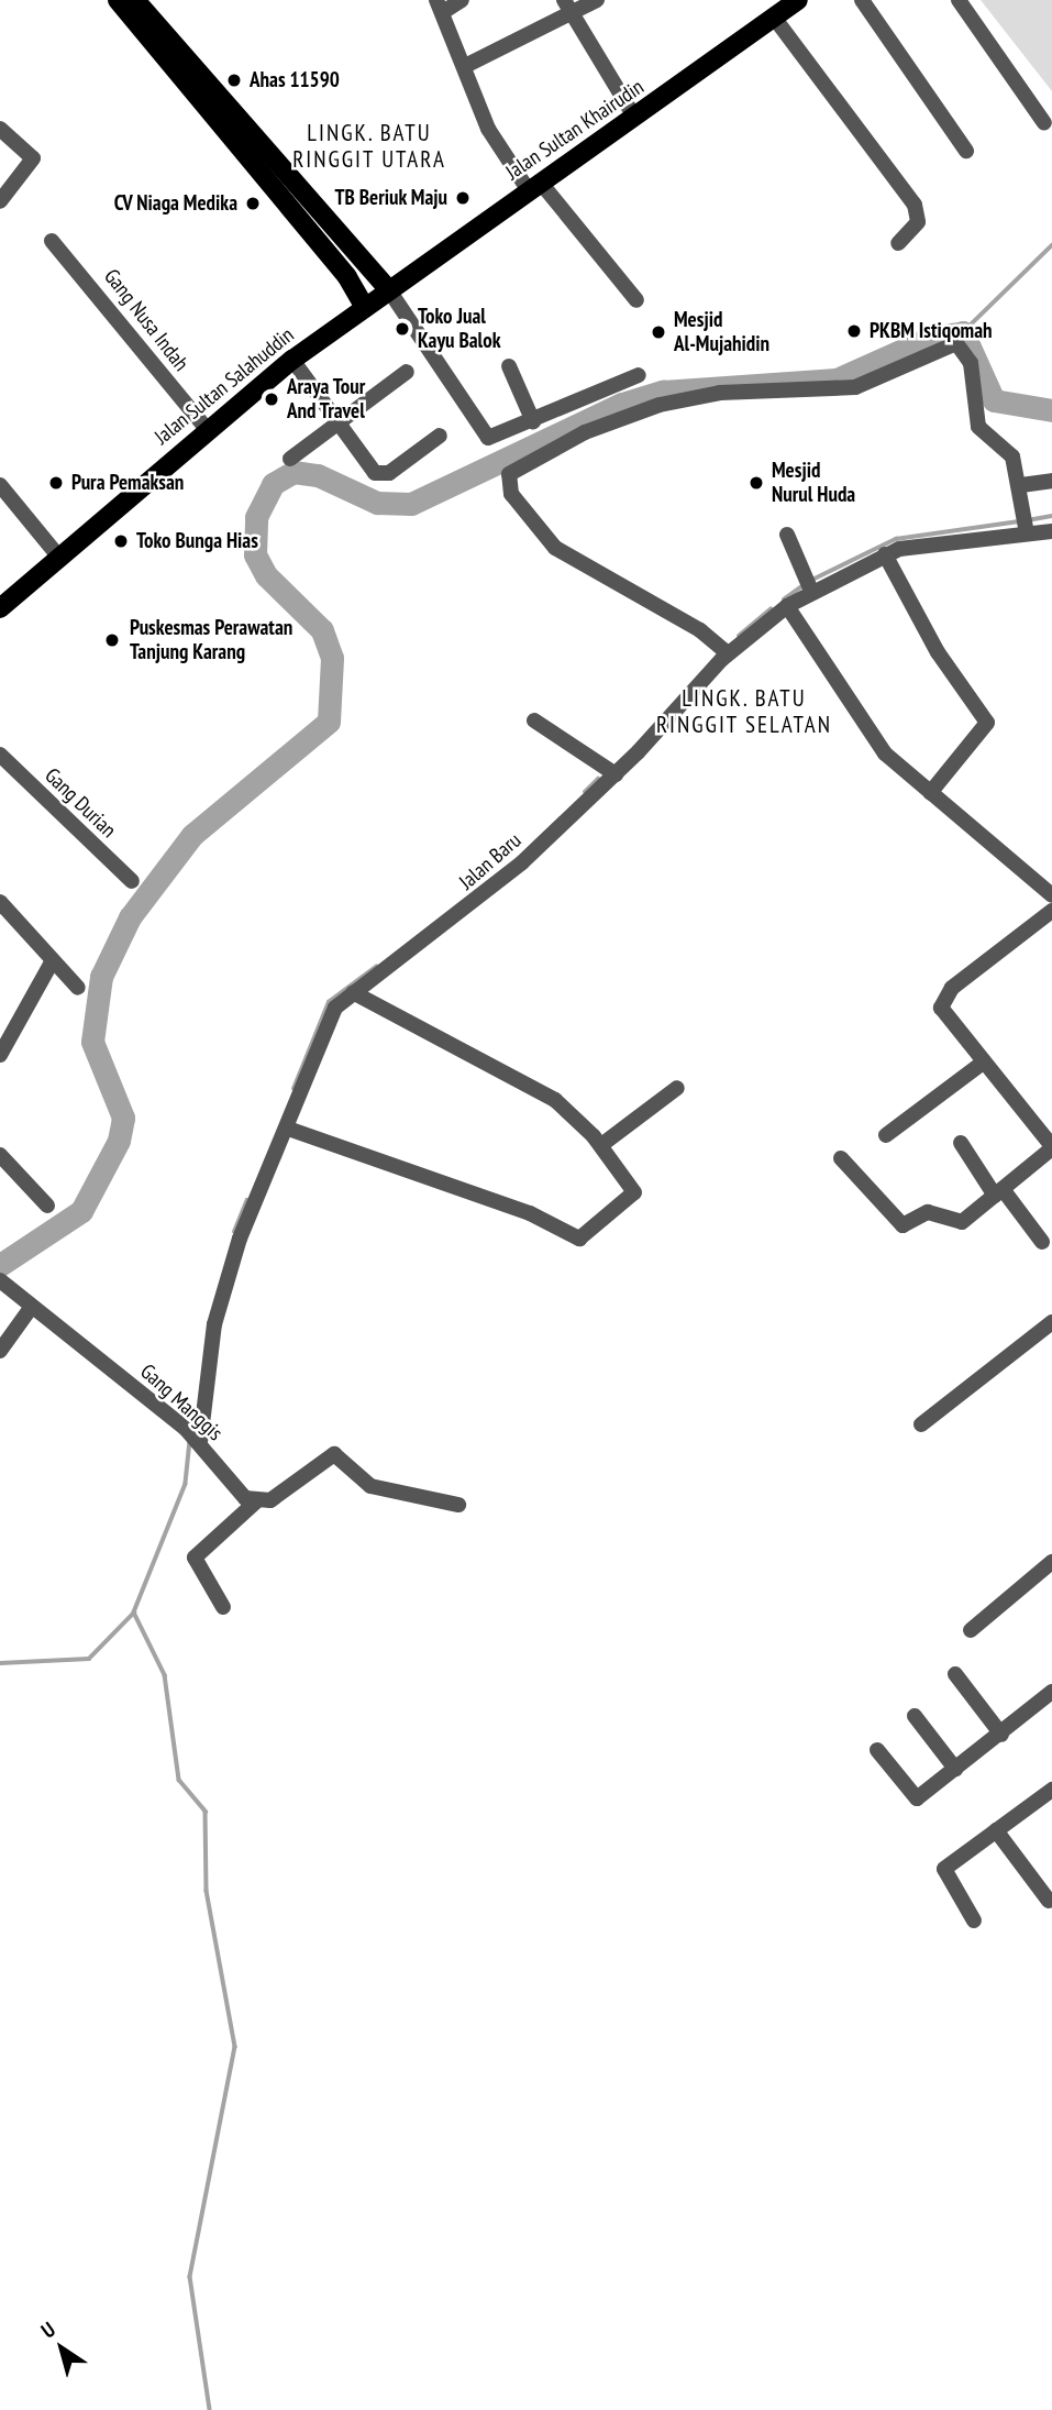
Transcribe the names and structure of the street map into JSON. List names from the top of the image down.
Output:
{
  "streets": {
    "main road": ["Jalan Sultan Khairudin", "Jalan Sultan Salahuddin"],
    "street": [
      "Gang Nusa Indah",
      "Gang Durian",
      "Jalan Baru",
      "Gang Manggis"
    ]
  },
  "crossings": [
    ["Jalan Sultan Khairudin", "Jalan Sultan Salahuddin"],
    ["Gang Nusa Indah", "Jalan Sultan Salahuddin"],
    ["Jalan Baru", "Gang Manggis"]
  ],
  "districts": ["LINGK. BATU RINGGIT UTARA", "LINGK. BATU RINGGIT SELATAN"],
  "places": [
    "Ahas 11590",
    "TB Beriuk Maju",
    "CV Niaga Medika",
    "Toko Jual Kayu Balok",
    "PKBM Istiqomah",
    "Mesjid Al-Mujahidin",
    "Araya Tour And Travel",
    "Pura Pemaksan",
    "Mesjid Nurul Huda",
    "Toko Bunga Hias",
    "Puskesmas Perawatan Tanjung Karang"
  ],
  "north": "top left"
}
